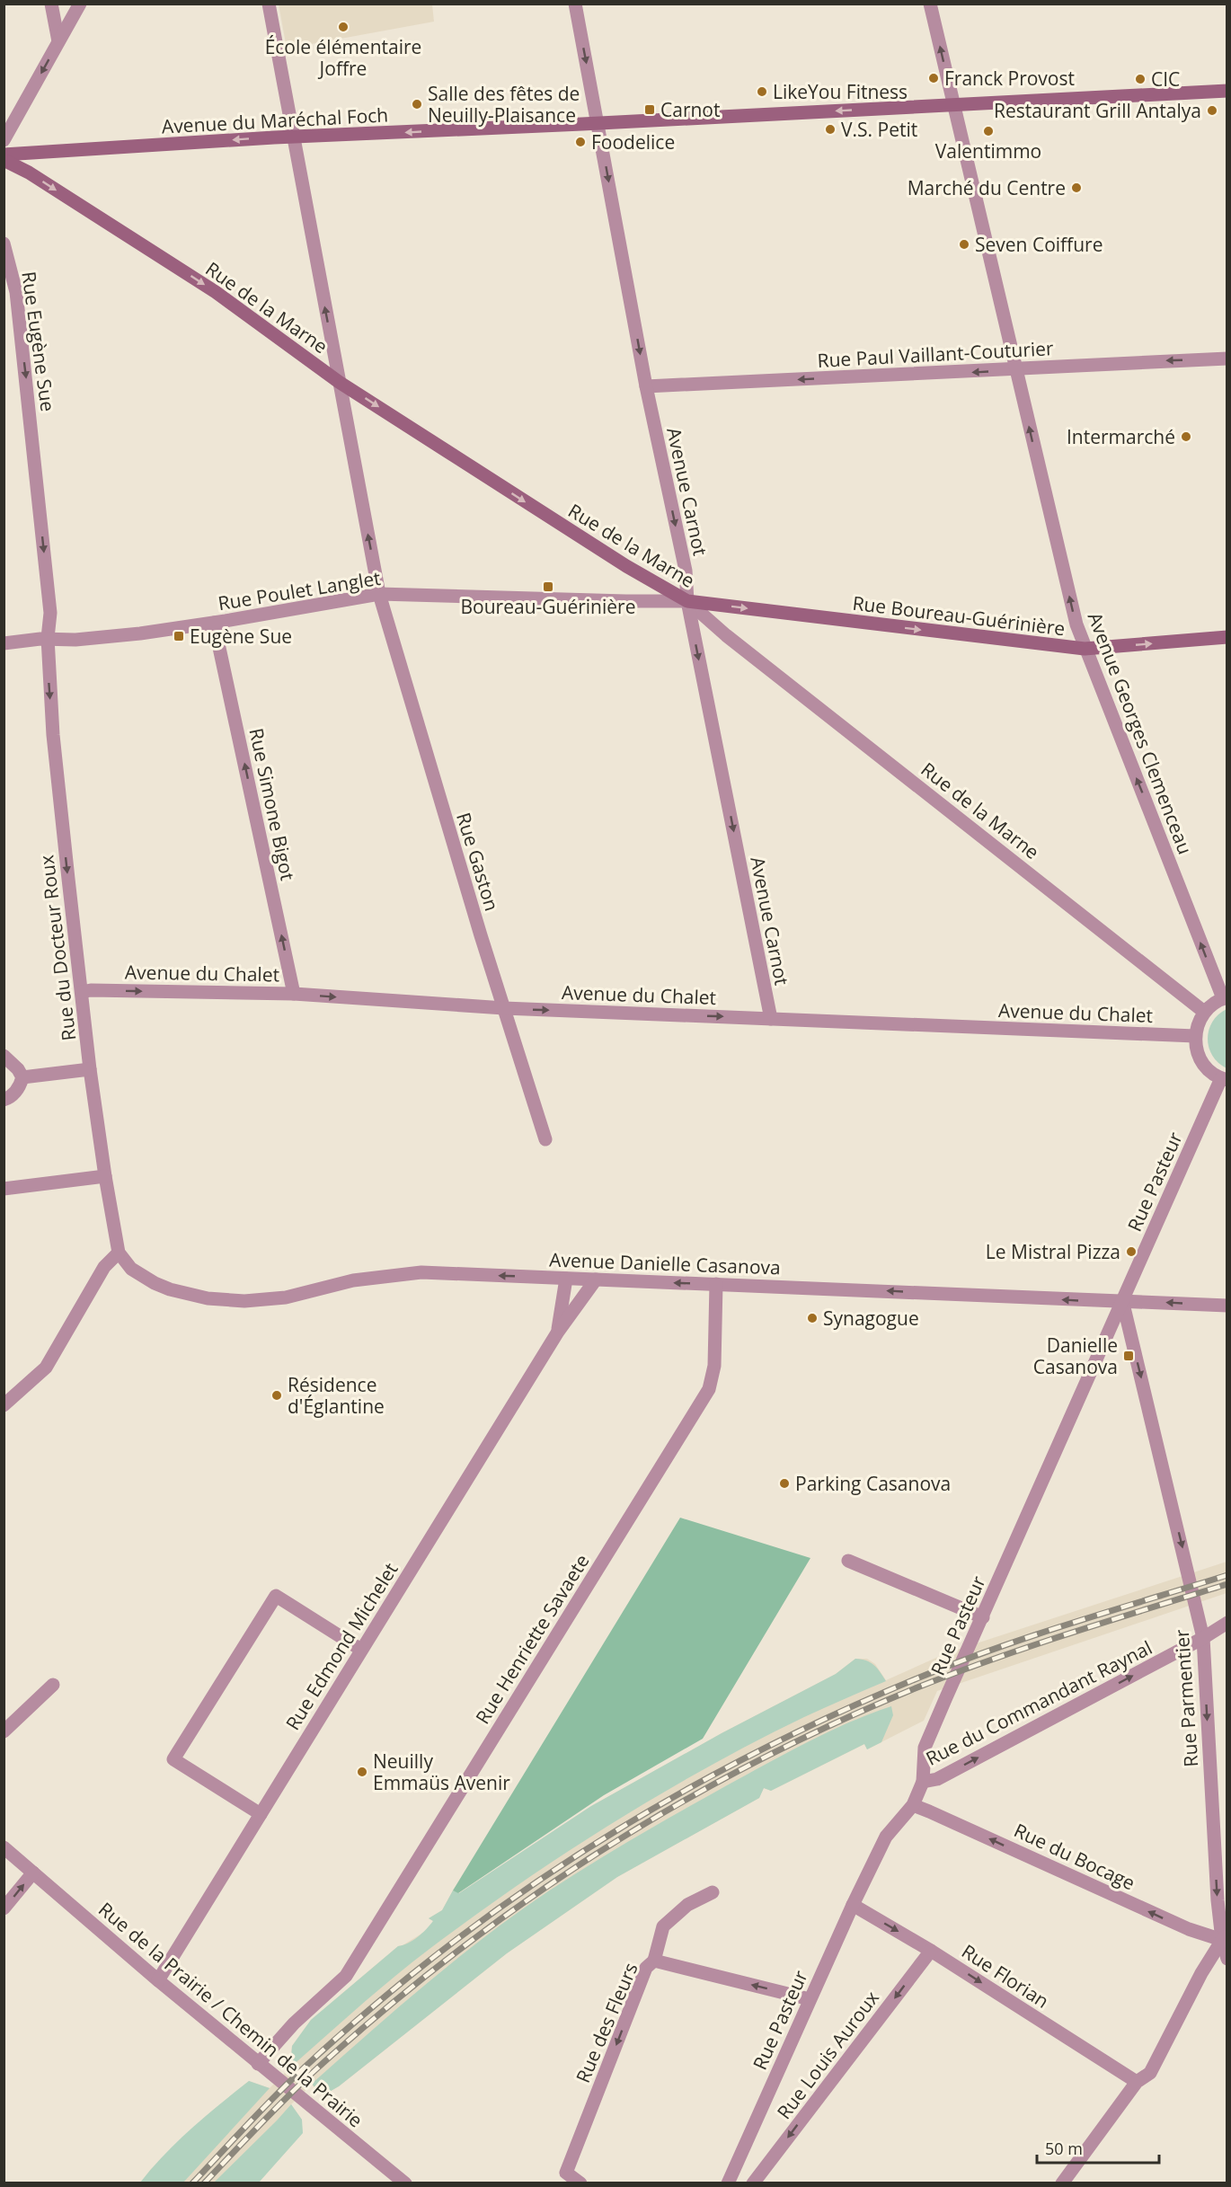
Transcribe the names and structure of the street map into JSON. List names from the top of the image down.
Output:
{
  "streets": {
    "main road": ["Avenue du Maréchal Foch", "Rue de la Marne", "Rue Boureau-Guérinière"],
    "street": [
      "Rue Eugène Sue",
      "Rue Paul Vaillant-Couturier",
      "Avenue Carnot",
      "Rue Poulet Langlet",
      "Avenue Georges Clemenceau",
      "Rue Simone Bigot",
      "Rue Gaston",
      "Rue du Docteur Roux",
      "Avenue du Chalet",
      "Rue Pasteur",
      "Avenue Danielle Casanova",
      "Rue Henriette Savaete",
      "Rue Edmond Michelet",
      "Rue Parmentier",
      "Rue du Commandant Raynal",
      "Rue du Bocage",
      "Rue Florian",
      "Rue de la Prairie / Chemin de la Prairie",
      "Rue des Fleurs",
      "Rue Louis Auroux"
    ]
  },
  "crossings": [
    ["Avenue du Maréchal Foch", "Avenue Carnot"],
    ["Avenue du Maréchal Foch", "Avenue Georges Clemenceau"],
    ["Avenue du Maréchal Foch", "Rue Gaston"],
    ["Rue de la Marne", "Avenue Carnot"],
    ["Rue de la Marne", "Rue Poulet Langlet"],
    ["Rue de la Marne", "Rue Boureau-Guérinière"],
    ["Rue de la Marne", "Rue Gaston"],
    ["Rue Eugène Sue", "Rue Poulet Langlet"],
    ["Rue Eugène Sue", "Rue du Docteur Roux"],
    ["Rue Paul Vaillant-Couturier", "Avenue Carnot"],
    ["Rue Paul Vaillant-Couturier", "Avenue Georges Clemenceau"],
    ["Avenue Carnot", "Rue Poulet Langlet"],
    ["Avenue Carnot", "Rue Boureau-Guérinière"],
    ["Avenue Carnot", "Avenue du Chalet"],
    ["Rue Poulet Langlet", "Rue Boureau-Guérinière"],
    ["Rue Poulet Langlet", "Rue Simone Bigot"],
    ["Rue Poulet Langlet", "Rue Gaston"],
    ["Rue Poulet Langlet", "Rue du Docteur Roux"],
    ["Rue Boureau-Guérinière", "Avenue Georges Clemenceau"],
    ["Rue Simone Bigot", "Avenue du Chalet"],
    ["Rue Gaston", "Avenue du Chalet"],
    ["Rue du Docteur Roux", "Avenue du Chalet"],
    ["Rue du Docteur Roux", "Avenue Danielle Casanova"],
    ["Rue Pasteur", "Avenue Danielle Casanova"],
    ["Rue Pasteur", "Rue Parmentier"],
    ["Rue Pasteur", "Rue du Commandant Raynal"],
    ["Rue Pasteur", "Rue du Bocage"],
    ["Rue Pasteur", "Rue Florian"],
    ["Rue Pasteur", "Rue des Fleurs"],
    ["Avenue Danielle Casanova", "Rue Henriette Savaete"],
    ["Avenue Danielle Casanova", "Rue Edmond Michelet"],
    ["Avenue Danielle Casanova", "Rue Parmentier"],
    ["Rue Henriette Savaete", "Rue de la Prairie / Chemin de la Prairie"],
    ["Rue Edmond Michelet", "Rue de la Prairie / Chemin de la Prairie"],
    ["Rue Parmentier", "Rue du Commandant Raynal"],
    ["Rue Parmentier", "Rue du Bocage"],
    ["Rue Florian", "Rue Louis Auroux"]
  ],
  "one_way": [
    "Avenue du Maréchal Foch",
    "Rue de la Marne",
    "Rue Eugène Sue",
    "Rue Paul Vaillant-Couturier",
    "Avenue Carnot",
    "Rue Boureau-Guérinière",
    "Avenue Georges Clemenceau",
    "Rue Simone Bigot",
    "Rue Gaston",
    "Rue du Docteur Roux",
    "Avenue du Chalet",
    "Avenue Danielle Casanova",
    "Rue Parmentier",
    "Rue du Commandant Raynal",
    "Rue du Bocage",
    "Rue Florian",
    "Rue Louis Auroux"
  ],
  "places": {
    "other": [
      "École élémentaire Joffre",
      "Franck Provost",
      "CIC",
      "LikeYou Fitness",
      "Salle des fêtes de Neuilly-Plaisance",
      "Restaurant Grill Antalya",
      "V.S. Petit",
      "Valentimmo",
      "Foodelice",
      "Marché du Centre",
      "Seven Coiffure",
      "Intermarché",
      "Le Mistral Pizza",
      "Synagogue",
      "Résidence d'Églantine",
      "Parking Casanova",
      "Neuilly Emmaüs Avenir"
    ],
    "transit": [
      "Carnot",
      "Boureau-Guérinière",
      "Eugène Sue",
      "Danielle Casanova"
    ]
  },
  "scale_bar": "50 m"
}
